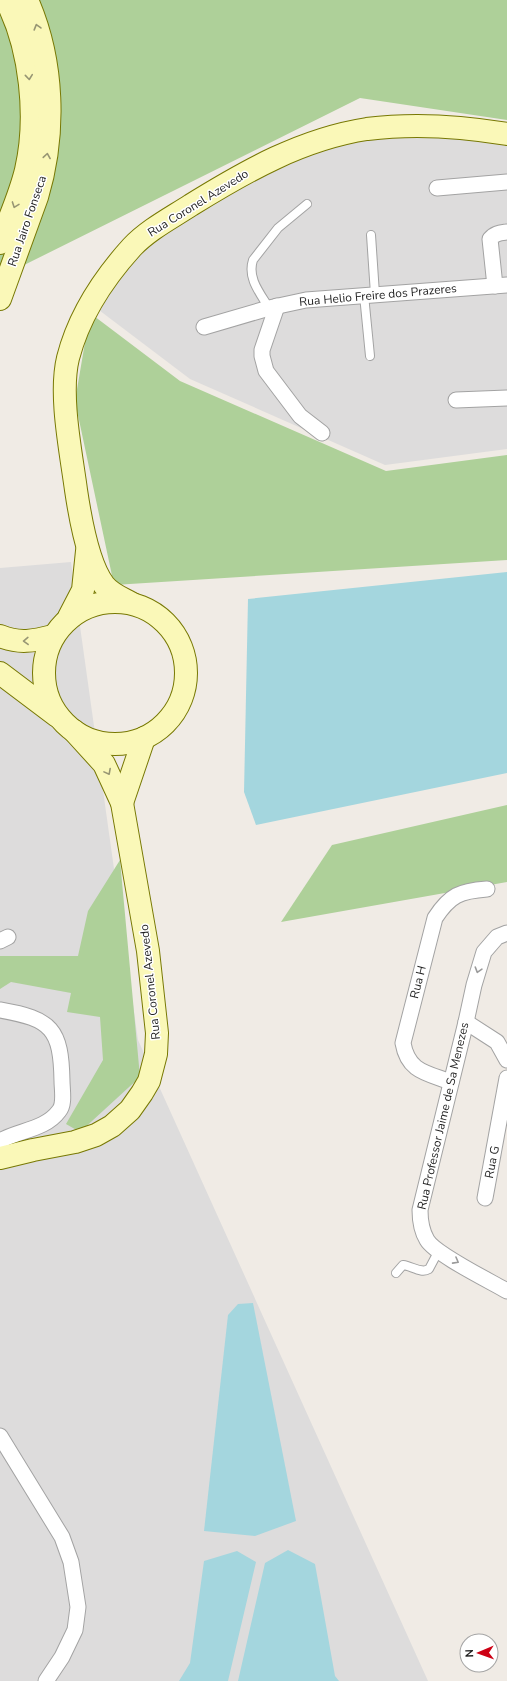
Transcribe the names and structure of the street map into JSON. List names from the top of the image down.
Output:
{
  "streets": {
    "main road": ["Rua Coronel Azevedo", "Rua Jairo Fonseca"],
    "street": [
      "Rua Helio Freire dos Prazeres",
      "Rua H",
      "Rua Professor Jaime de Sa Menezes",
      "Rua G"
    ]
  },
  "crossings": [
    ["Rua H", "Rua Professor Jaime de Sa Menezes"]
  ],
  "north": "left"
}
